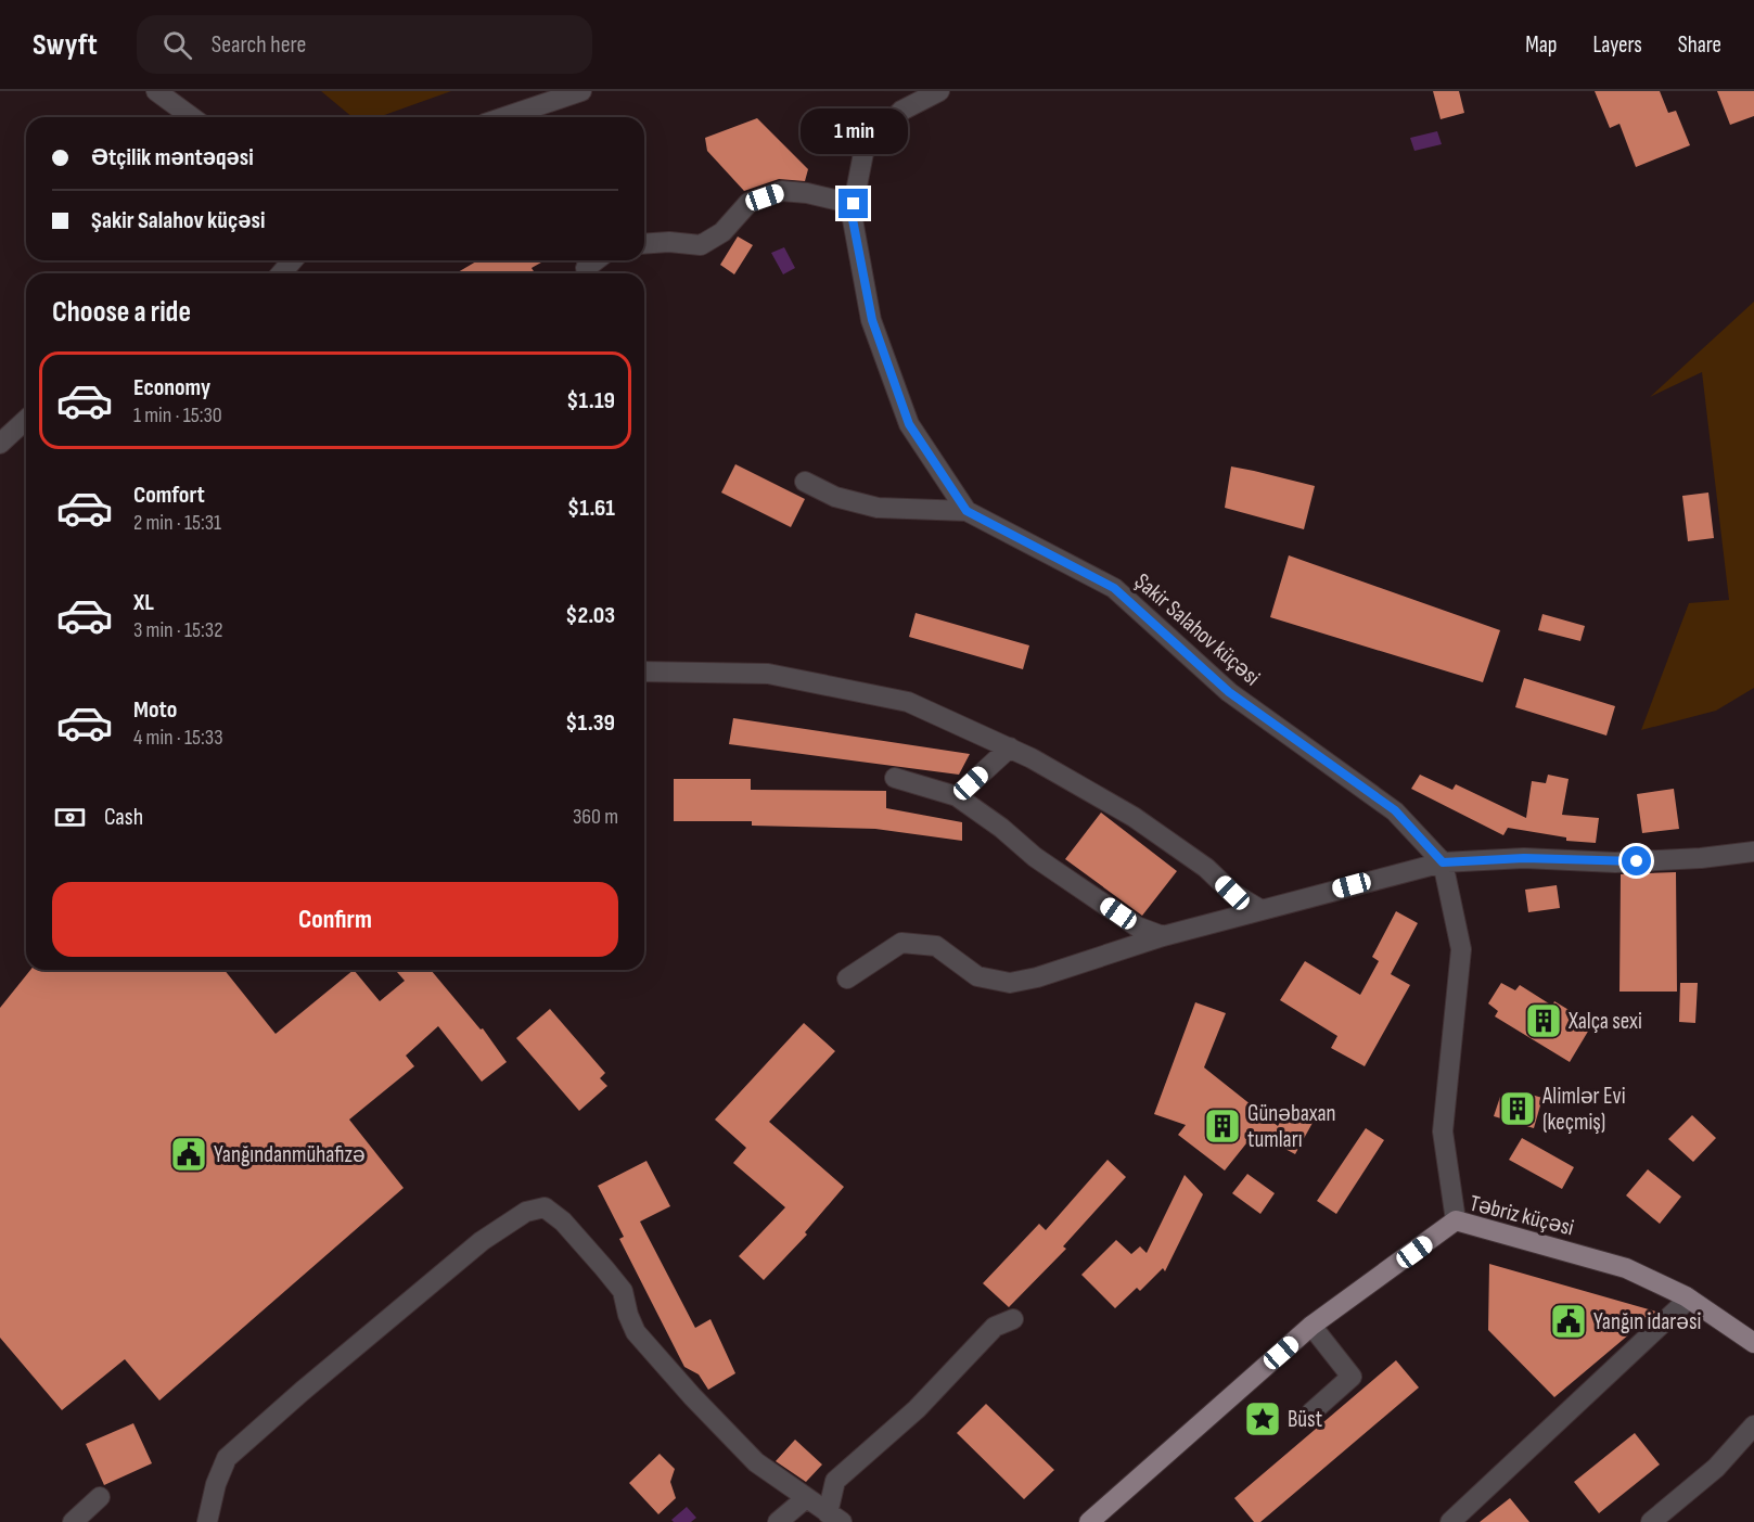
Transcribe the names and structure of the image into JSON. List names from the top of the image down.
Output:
{
  "streets": {
    "main road": ["Təbriz küçəsi"],
    "street": ["Şakir Salahov küçəsi"]
  },
  "places": {
    "building": ["Xalça sexi", "Alimlər Evi (keçmiş)", "Günəbaxan tumları"],
    "public building": ["Yanğındanmühafizə", "Yanğın idarəsi"],
    "place": ["Büst"]
  },
  "page": {
    "header": "Swyft",
    "search": "Search here",
    "nav": ["Map", "Layers", "Share"],
    "bubble": "1 min",
    "banner": ["Ətçilik məntəqəsi", "Şakir Salahov küçəsi"],
    "heading": "Choose a ride",
    "list": [
      {
        "name": "Economy",
        "note": "1 min · 15:30",
        "value": "$1.19"
      },
      {
        "name": "Comfort",
        "note": "2 min · 15:31",
        "value": "$1.61"
      },
      {
        "name": "XL",
        "note": "3 min · 15:32",
        "value": "$2.03"
      },
      {
        "name": "Moto",
        "note": "4 min · 15:33",
        "value": "$1.39"
      }
    ],
    "pay": ["Cash", "360 m"],
    "buttons": "Confirm"
  }
}
